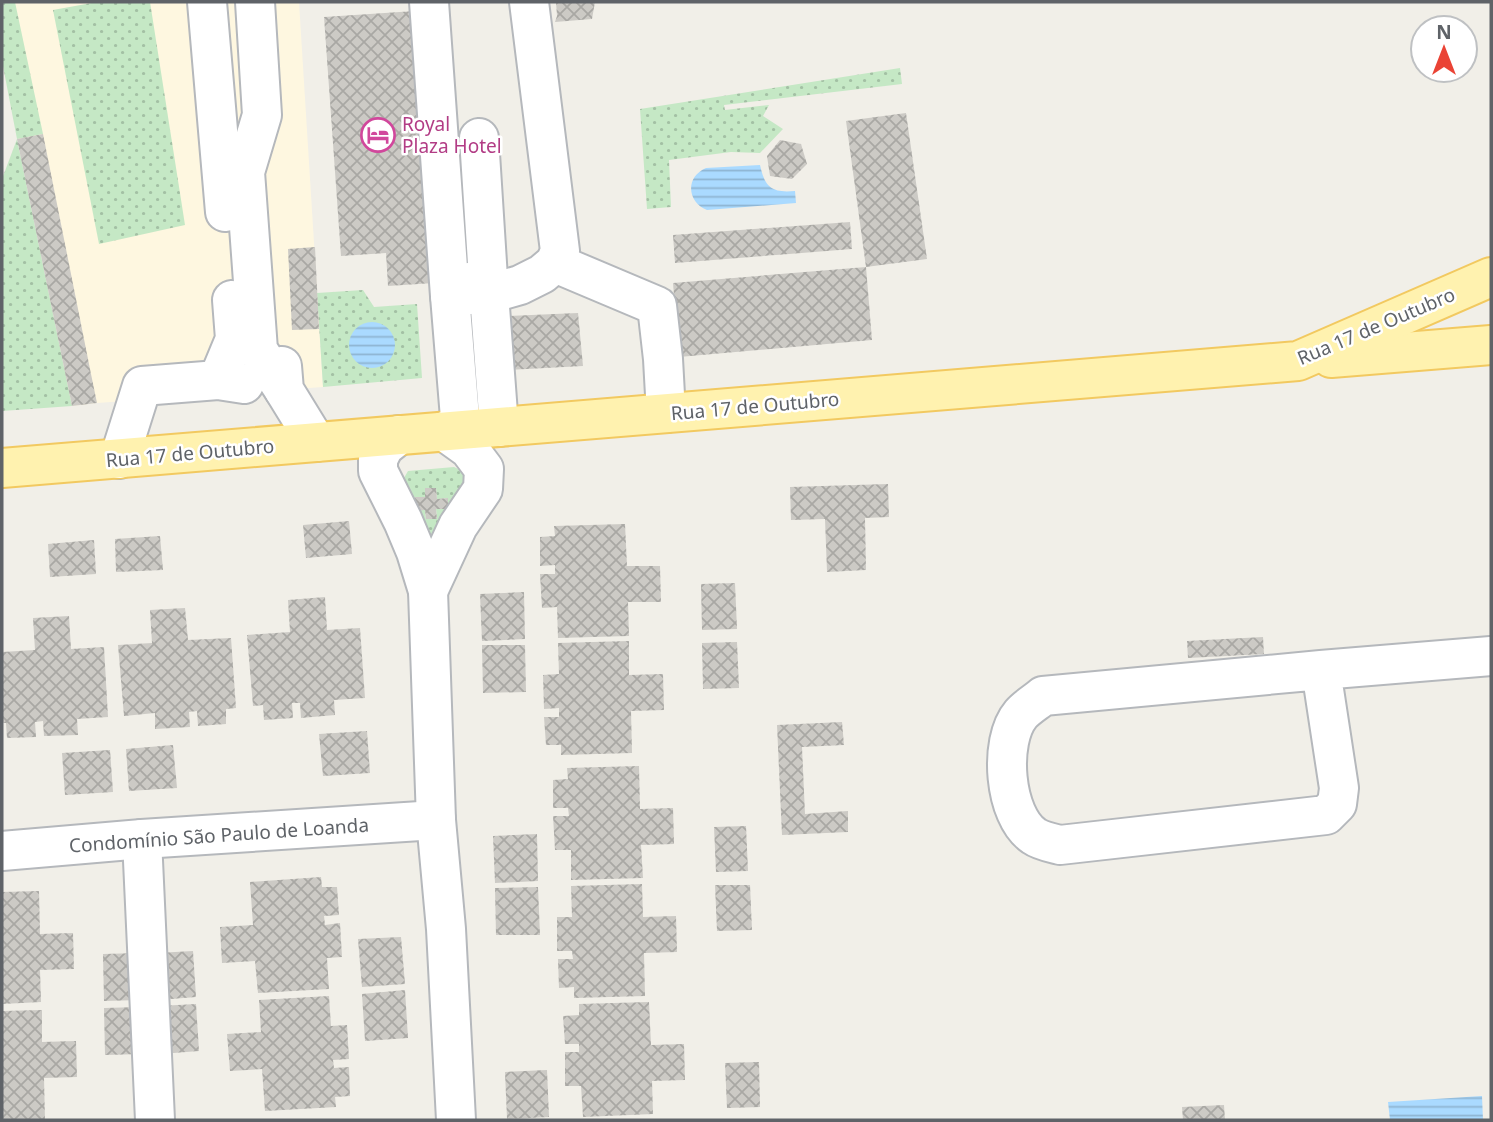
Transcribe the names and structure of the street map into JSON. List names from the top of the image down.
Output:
{
  "streets": {
    "main road": ["Rua 17 de Outubro"],
    "street": ["Condomínio São Paulo de Loanda"]
  },
  "places": {
    "hotel": ["Royal Plaza Hotel"]
  },
  "north": "top"
}
